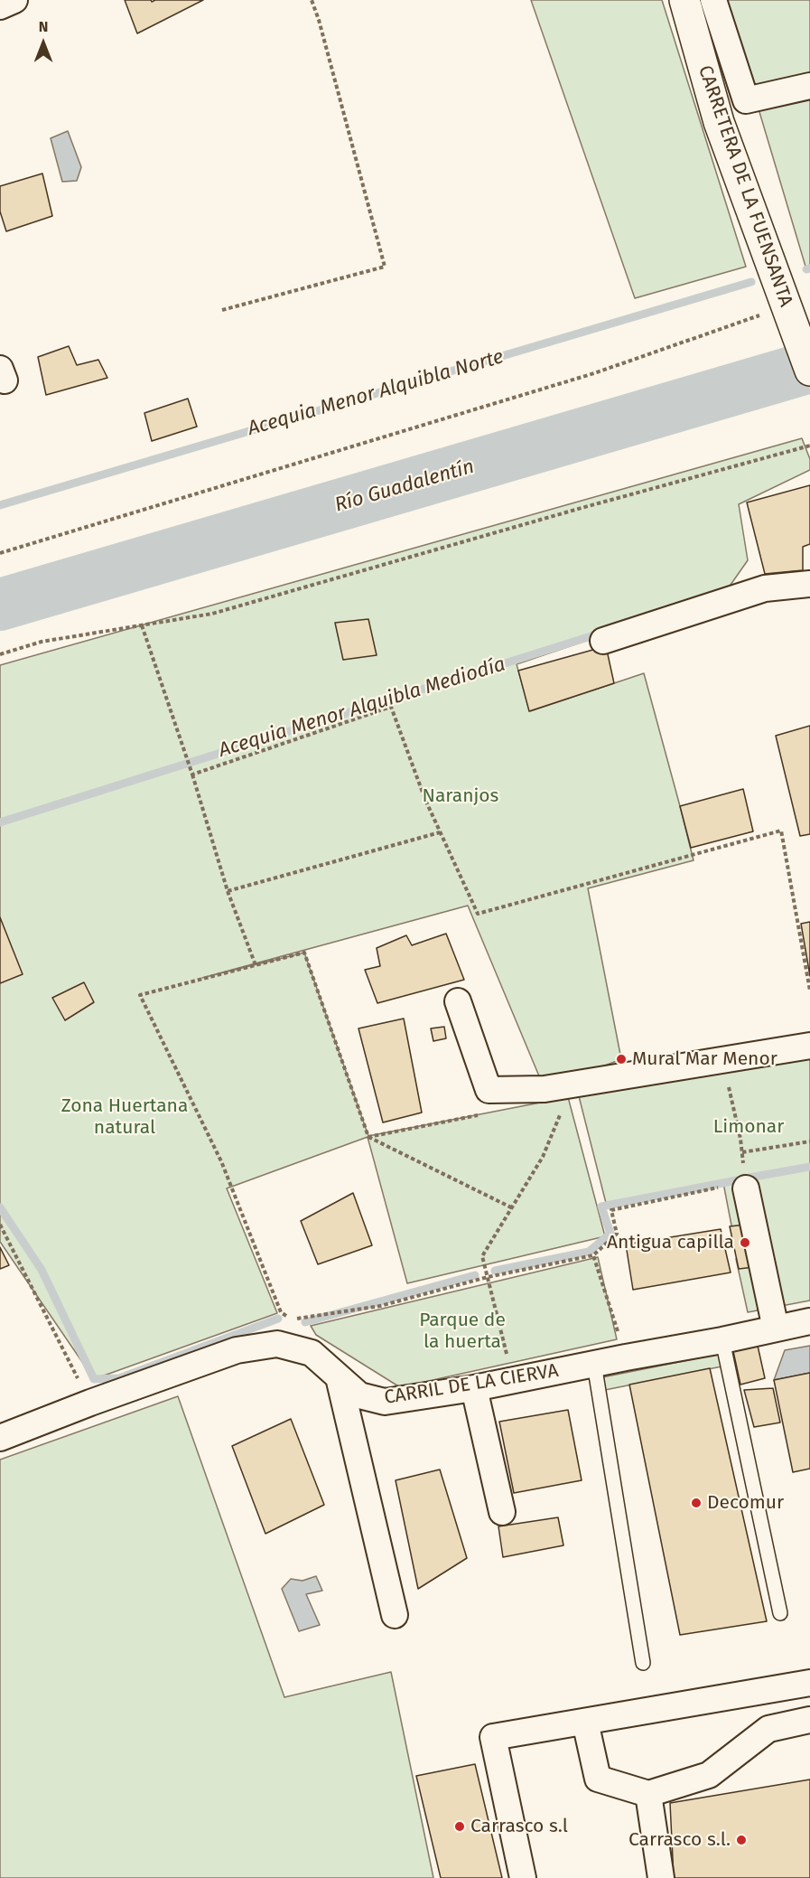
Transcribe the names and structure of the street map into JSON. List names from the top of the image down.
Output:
{
  "streets": {
    "main road": ["CARRETERA DE LA FUENSANTA"],
    "street": ["CARRIL DE LA CIERVA"]
  },
  "water": ["Acequia Menor Alquibla Norte", "Río Guadalentín", "Acequia Menor Alquibla Mediodía"],
  "parks": [
    "Naranjos",
    "Zona Huertana natural",
    "Limonar",
    "Parque de la huerta"
  ],
  "places": [
    "Mural Mar Menor",
    "Antigua capilla",
    "Decomur",
    "Carrasco s.l",
    "Carrasco s.l."
  ],
  "north": "top"
}
